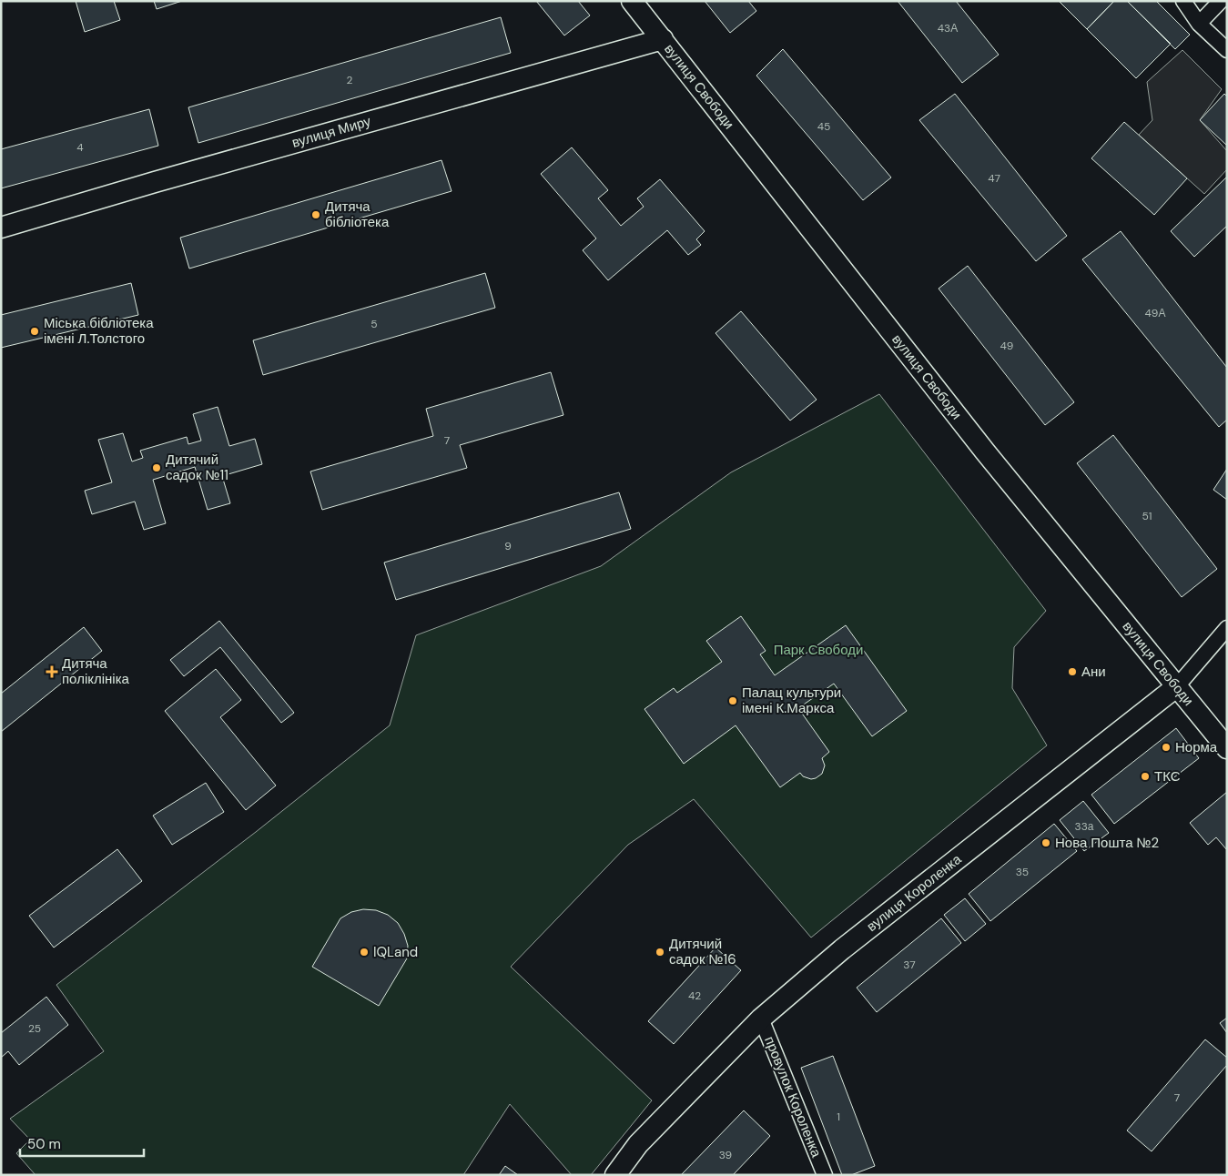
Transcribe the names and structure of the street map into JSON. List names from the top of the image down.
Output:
{
  "streets": {
    "main road": ["вулиця Свободи", "вулиця Миру", "вулиця Короленка"],
    "street": ["провулок Короленка"]
  },
  "crossings": [
    ["вулиця Свободи", "вулиця Миру"],
    ["вулиця Свободи", "вулиця Короленка"],
    ["вулиця Короленка", "провулок Короленка"]
  ],
  "parks": ["Парк Свободи"],
  "places": {
    "other": [
      "Дитяча бібліотека",
      "Міська бібліотека імені Л.Толстого",
      "Дитячий садок №11",
      "Ани",
      "Палац культури імені К.Маркса",
      "Норма",
      "ТКС",
      "Нова Пошта №2",
      "IQLand",
      "Дитячий садок №16"
    ],
    "health": ["Дитяча поліклініка"]
  },
  "house_numbers": [
    "43А",
    "2",
    "45",
    "4",
    "47",
    "49А",
    "5",
    "49",
    "7",
    "51",
    "9",
    "33а",
    "35",
    "37",
    "42",
    "25",
    "7",
    "1",
    "39"
  ],
  "scale_bar": "50 m"
}
